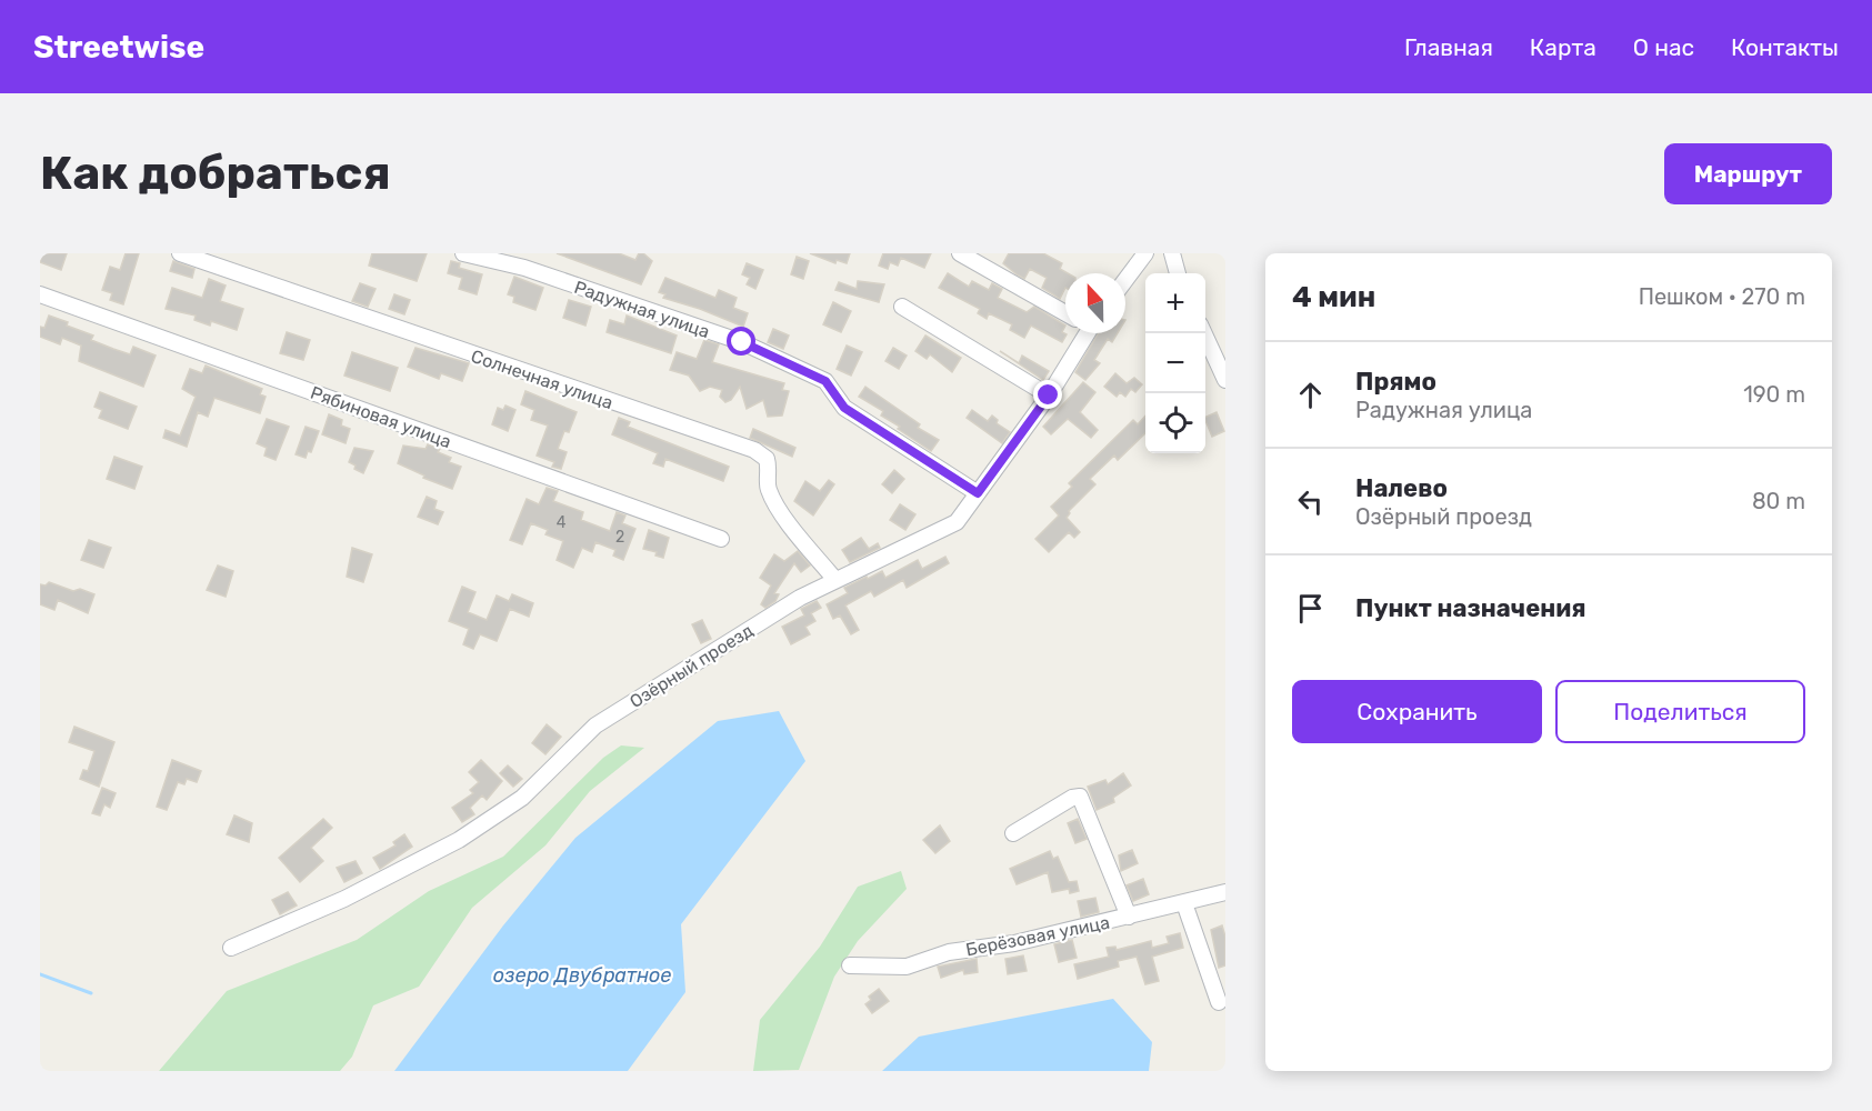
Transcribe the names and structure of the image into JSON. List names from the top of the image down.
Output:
{
  "streets": {
    "street": [
      "Радужная улица",
      "Солнечная улица",
      "Рябиновая улица",
      "Озёрный проезд",
      "Берёзовая улица"
    ]
  },
  "crossings": [
    ["Радужная улица", "Озёрный проезд"],
    ["Солнечная улица", "Озёрный проезд"]
  ],
  "water": ["озеро Двубратное"],
  "house_numbers": ["4", "2"],
  "north": "top",
  "page": {
    "header": "Streetwise",
    "nav": [
      "Главная",
      "Карта",
      "О нас",
      "Контакты"
    ],
    "buttons": [
      "Маршрут",
      ["Сохранить", "Поделиться"]
    ],
    "title": "Как добраться",
    "heading": ["4 мин", "Пешком · 270 m"],
    "map_buttons": ["+", "−"],
    "list": [
      ["Прямо", "Радужная улица", "190 m"],
      ["Налево", "Озёрный проезд", "80 m"],
      "Пункт назначения"
    ]
  }
}
